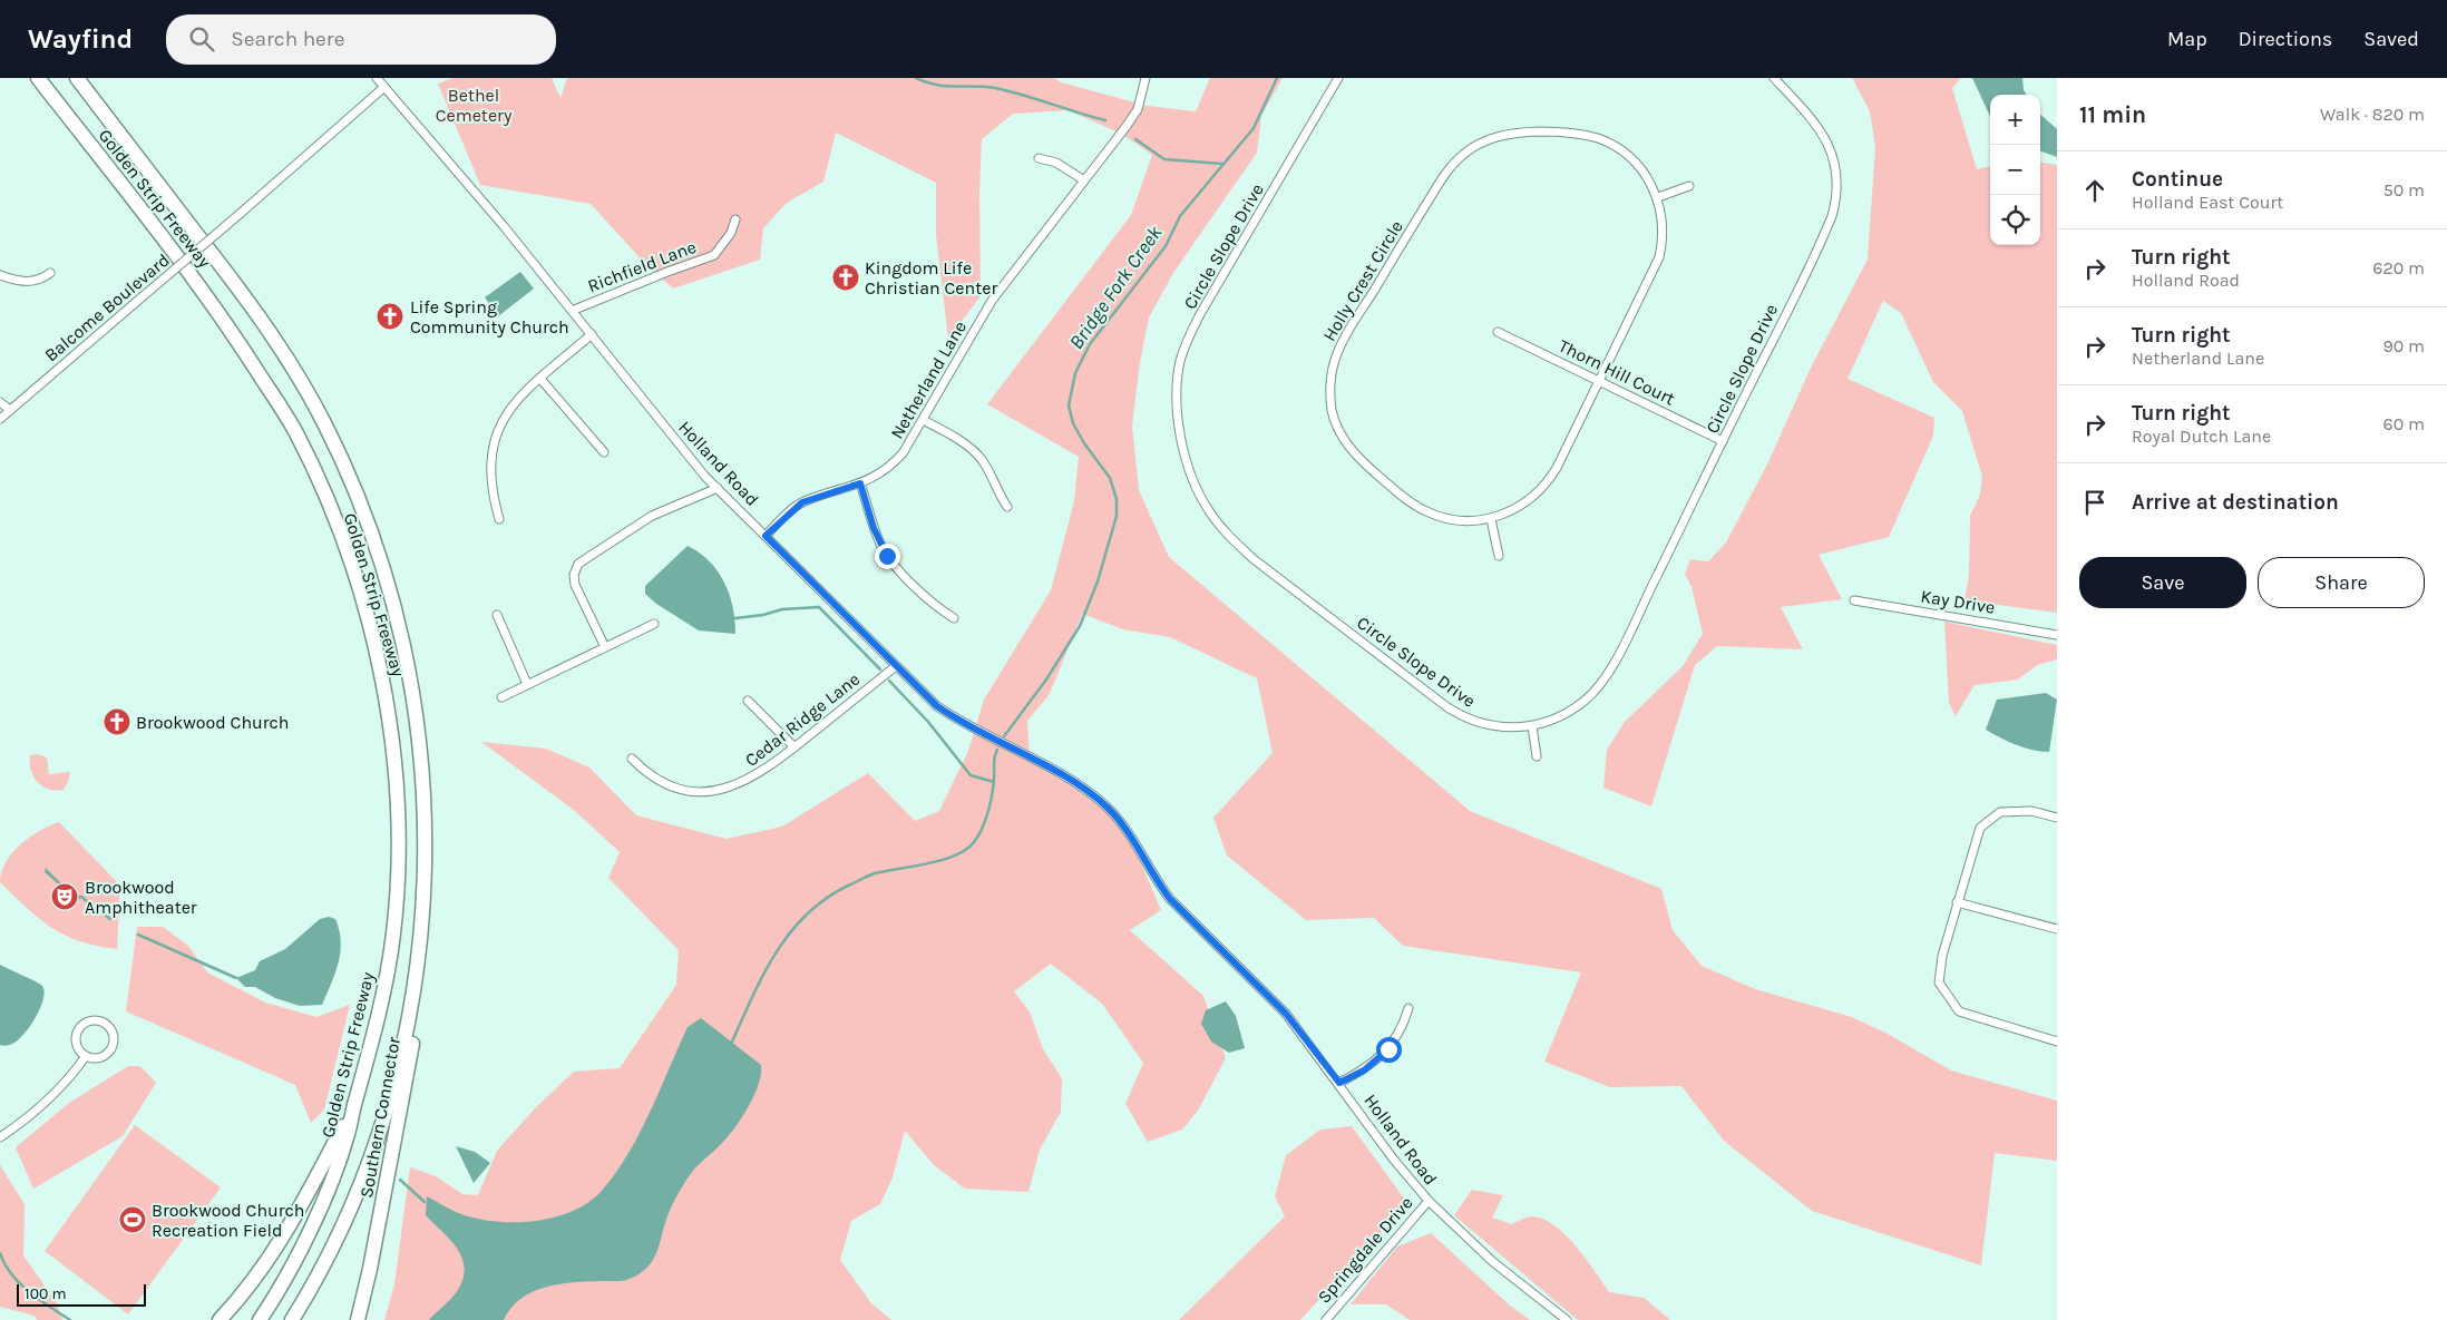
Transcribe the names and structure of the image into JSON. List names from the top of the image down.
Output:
{
  "streets": {
    "highway": ["Golden Strip Freeway", "Southern Connector"],
    "street": [
      "Circle Slope Drive",
      "Richfield Lane",
      "Holly Crest Circle",
      "Balcome Boulevard",
      "Thorn Hill Court",
      "Netherland Lane",
      "Holland Road",
      "Kay Drive",
      "Cedar Ridge Lane",
      "Springdale Drive"
    ]
  },
  "crossings": [
    ["Golden Strip Freeway", "Southern Connector"],
    ["Circle Slope Drive", "Thorn Hill Court"],
    ["Richfield Lane", "Holland Road"],
    ["Holly Crest Circle", "Thorn Hill Court"],
    ["Balcome Boulevard", "Holland Road"],
    ["Netherland Lane", "Holland Road"],
    ["Holland Road", "Cedar Ridge Lane"],
    ["Holland Road", "Springdale Drive"]
  ],
  "water": ["Bridge Fork Creek"],
  "parks": ["Bethel Cemetery"],
  "places": {
    "church": ["Kingdom Life Christian Center", "Life Spring Community Church", "Brookwood Church"],
    "theatre": ["Brookwood Amphitheater"],
    "sports": ["Brookwood Church Recreation Field"]
  },
  "scale_bar": "100 m",
  "page": {
    "header": "Wayfind",
    "search": "Search here",
    "nav": ["Map", "Directions", "Saved"],
    "heading": ["11 min", "Walk · 820 m"],
    "map_buttons": ["+", "−"],
    "list": [
      ["Continue", "Holland East Court", "50 m"],
      ["Turn right", "Holland Road", "620 m"],
      ["Turn right", "Netherland Lane", "90 m"],
      ["Turn right", "Royal Dutch Lane", "60 m"],
      "Arrive at destination"
    ],
    "buttons": ["Save", "Share"],
    "scale": "100 m"
  }
}
